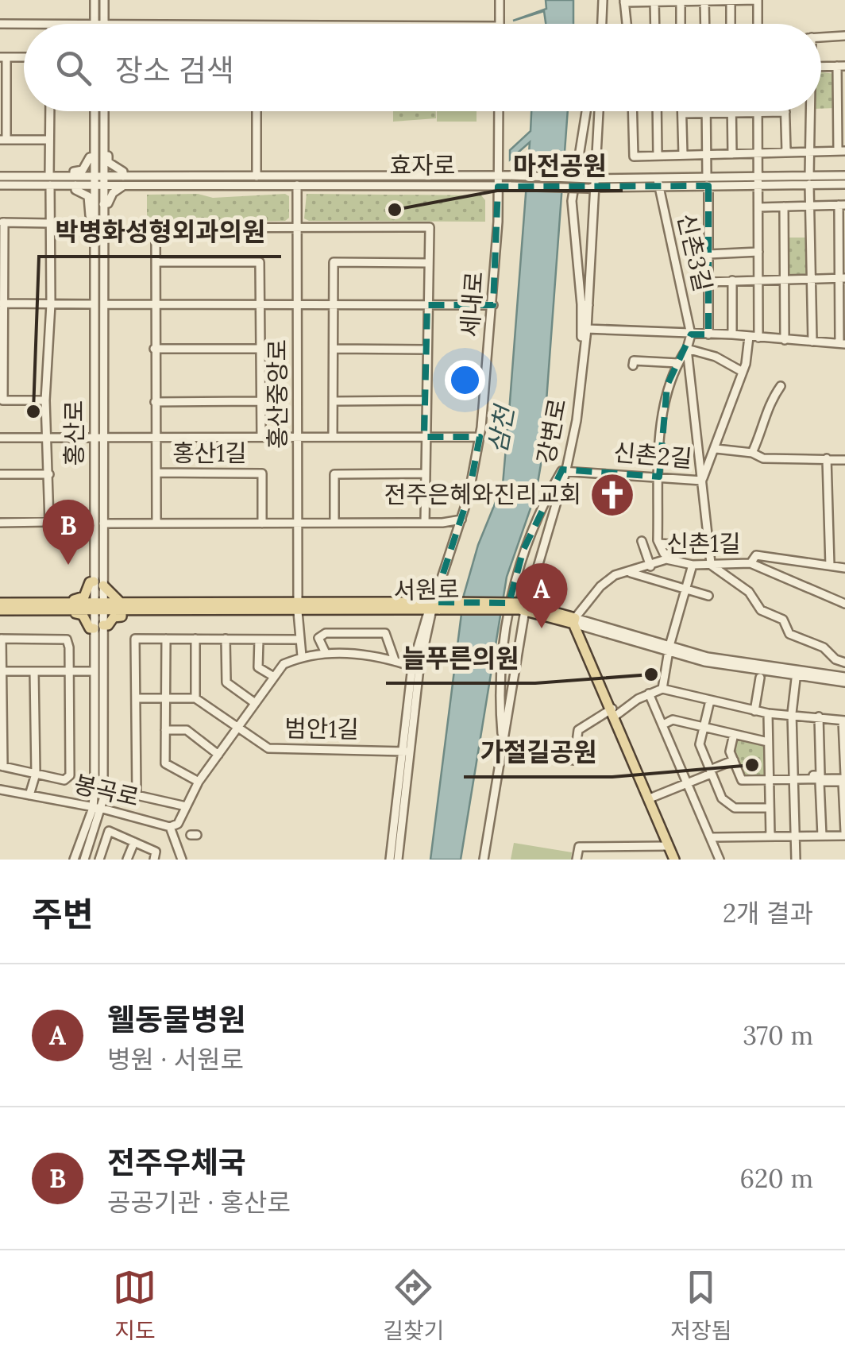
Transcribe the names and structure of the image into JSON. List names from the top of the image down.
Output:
{
  "streets": {
    "main road": ["서원로"],
    "street": [
      "효자로",
      "신촌3길",
      "세내로",
      "홍산중앙로",
      "강변로",
      "홍산로",
      "홍산1길",
      "신촌2길",
      "신촌1길",
      "범안1길",
      "봉곡로"
    ]
  },
  "crossings": [
    ["효자로", "신촌3길"],
    ["효자로", "세내로"],
    ["효자로", "홍산중앙로"],
    ["효자로", "강변로"],
    ["효자로", "홍산로"],
    ["신촌3길", "신촌2길"],
    ["신촌3길", "신촌1길"],
    ["세내로", "서원로"],
    ["세내로", "범안1길"],
    ["홍산중앙로", "서원로"],
    ["홍산중앙로", "범안1길"],
    ["강변로", "신촌2길"],
    ["강변로", "서원로"],
    ["홍산로", "서원로"],
    ["홍산로", "봉곡로"],
    ["신촌1길", "서원로"],
    ["범안1길", "봉곡로"]
  ],
  "water": ["삼천"],
  "places": {
    "other": [
      "마전공원",
      "박병화성형외과의원",
      "늘푸른의원",
      "가절길공원"
    ],
    "church": ["전주은혜와진리교회"]
  },
  "page": {
    "search": "장소 검색",
    "pins": ["B", "A"],
    "heading": ["주변", "2개 결과"],
    "list": [
      {
        "mark": "A",
        "name": "웰동물병원",
        "note": "병원 · 서원로",
        "value": "370 m"
      },
      {
        "mark": "B",
        "name": "전주우체국",
        "note": "공공기관 · 홍산로",
        "value": "620 m"
      }
    ],
    "nav": ["지도", "길찾기", "저장됨"]
  }
}
